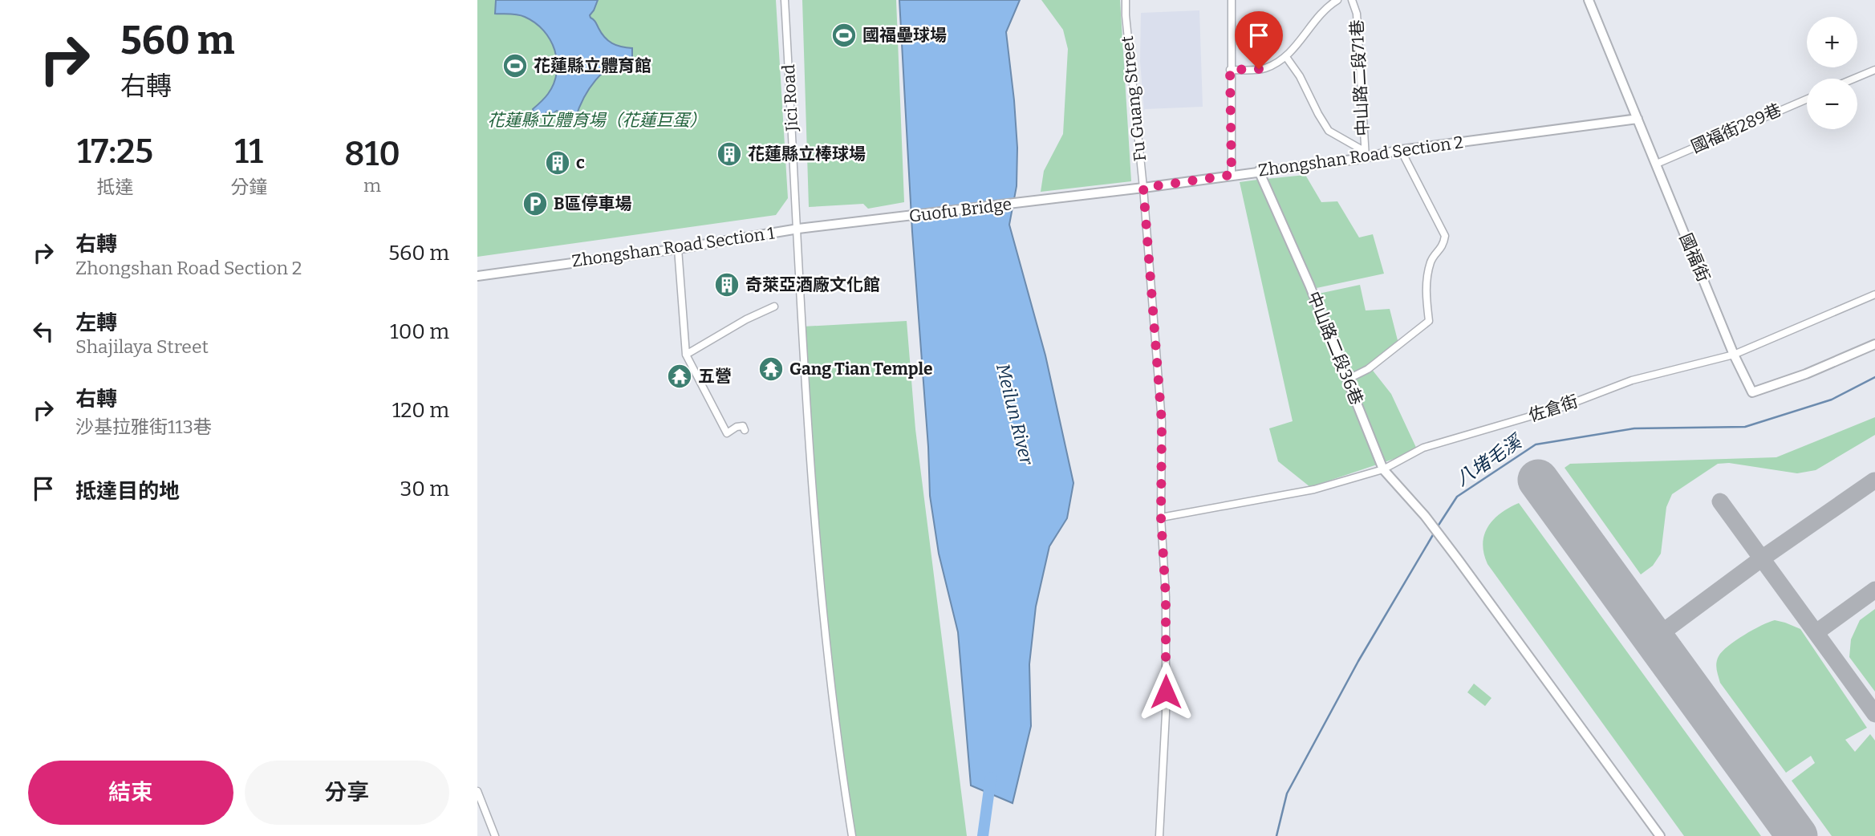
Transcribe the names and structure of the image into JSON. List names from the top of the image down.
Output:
{
  "streets": {
    "street": [
      "中山路二段71巷",
      "Jici Road",
      "Fu Guang Street",
      "國福街289巷",
      "Zhongshan Road Section 2",
      "Guofu Bridge",
      "Zhongshan Road Section 1",
      "國福街",
      "中山路二段36巷",
      "佐倉街"
    ]
  },
  "crossings": [
    ["中山路二段71巷", "Zhongshan Road Section 2"],
    ["Jici Road", "Zhongshan Road Section 1"],
    ["Fu Guang Street", "Zhongshan Road Section 2"],
    ["Fu Guang Street", "佐倉街"],
    ["國福街289巷", "國福街"],
    ["Zhongshan Road Section 2", "Guofu Bridge"],
    ["Zhongshan Road Section 2", "國福街"],
    ["Zhongshan Road Section 2", "中山路二段36巷"],
    ["Guofu Bridge", "Zhongshan Road Section 1"],
    ["國福街", "佐倉街"],
    ["中山路二段36巷", "佐倉街"]
  ],
  "water": ["Meilun River", "八堵毛溪"],
  "parks": ["花蓮縣立體育場（花蓮巨蛋）"],
  "places": {
    "sports": ["國福壘球場", "花蓮縣立體育館"],
    "building": ["花蓮縣立棒球場", "c", "奇萊亞酒廠文化館"],
    "parking": ["B區停車場"],
    "temple": ["Gang Tian Temple", "五營"]
  },
  "page": {
    "turn": ["560 m", "右轉"],
    "map_buttons": ["+", "−"],
    "eta": [
      "17:25",
      "抵達",
      "11",
      "分鐘",
      "810",
      "m"
    ],
    "list": [
      {
        "name": "右轉",
        "note": "Zhongshan Road Section 2",
        "value": "560 m"
      },
      {
        "name": "左轉",
        "note": "Shajilaya Street",
        "value": "100 m"
      },
      {
        "name": "右轉",
        "note": "沙基拉雅街113巷",
        "value": "120 m"
      },
      {
        "name": "抵達目的地",
        "value": "30 m"
      }
    ],
    "buttons": ["結束", "分享"]
  }
}
